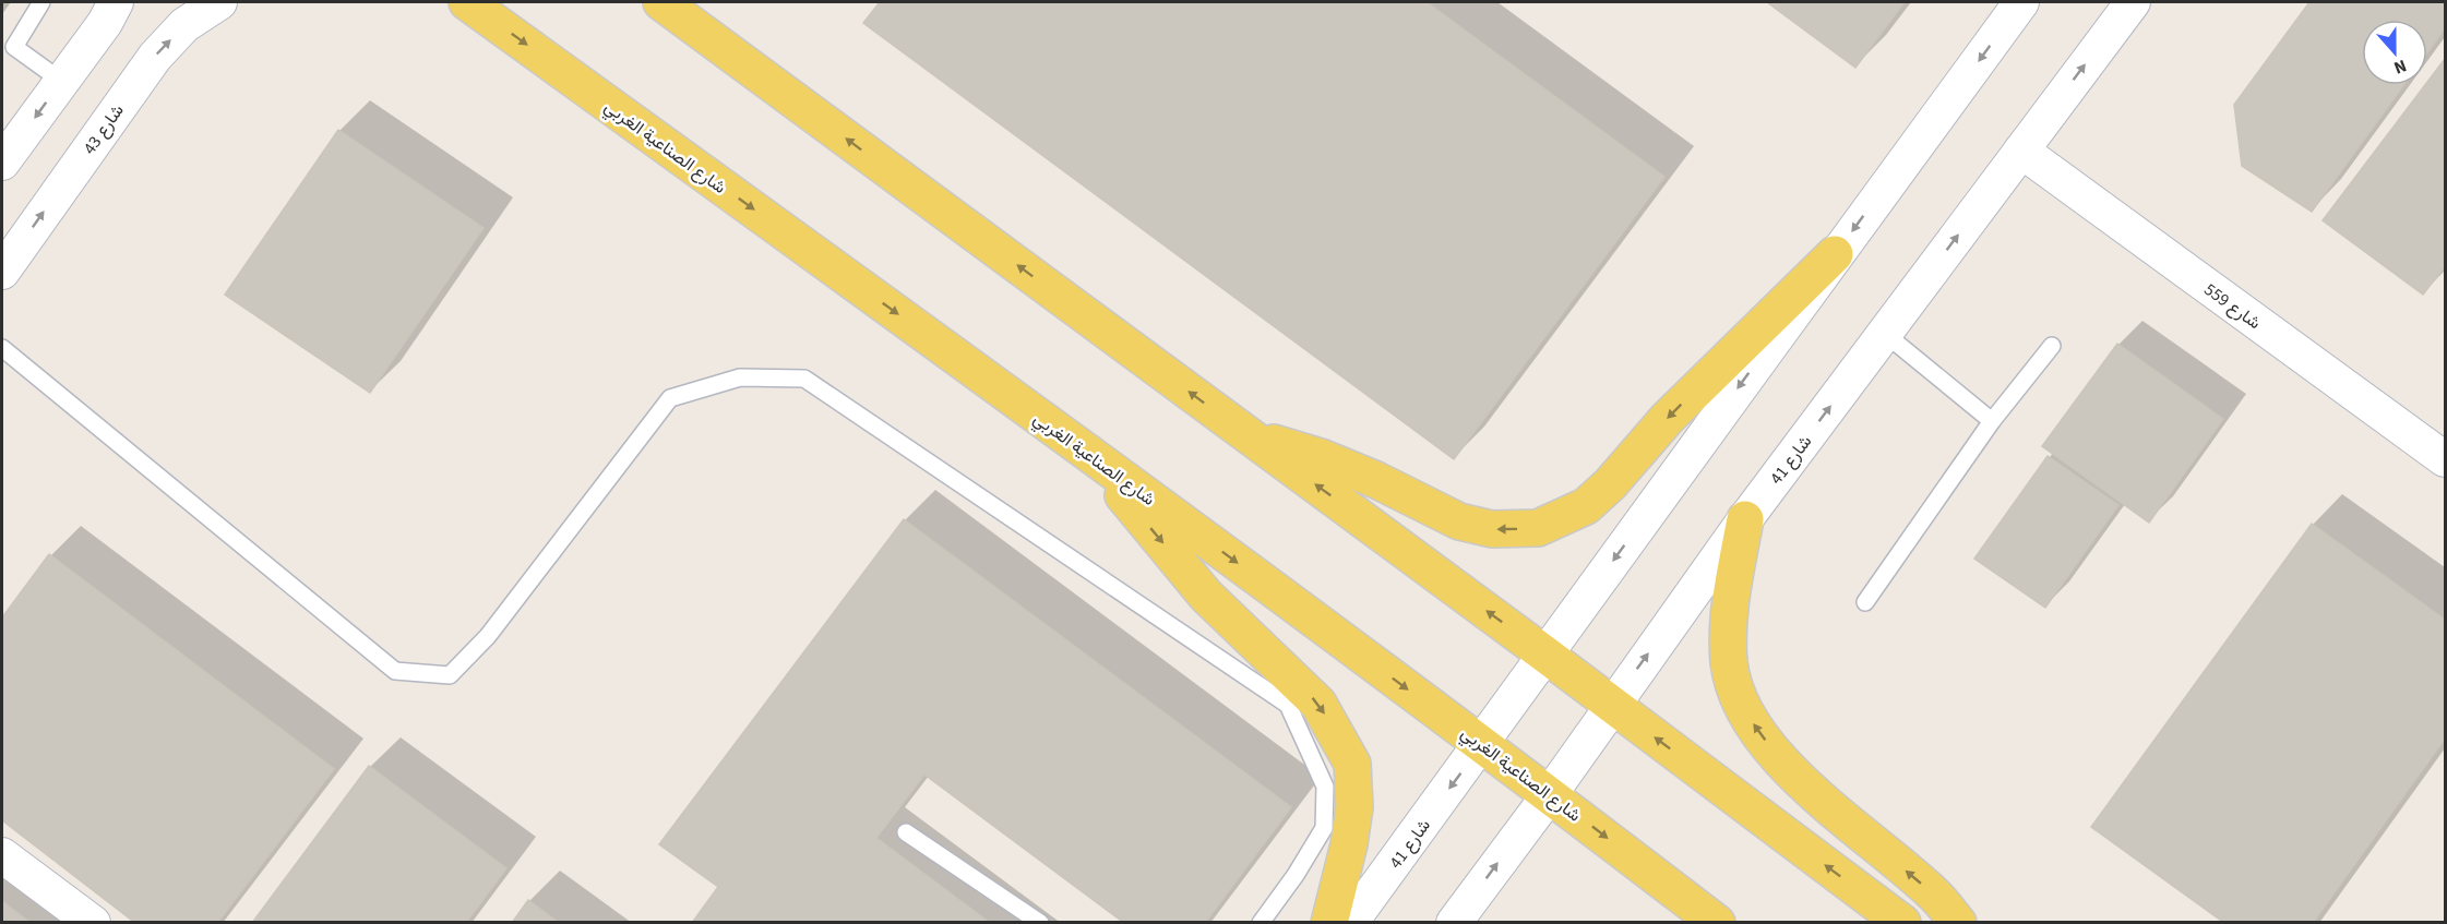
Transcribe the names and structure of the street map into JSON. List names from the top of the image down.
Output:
{
  "streets": {
    "main road": ["شارع الصناعية الغربي"],
    "street": ["شارع 43", "شارع 559", "شارع 41"]
  },
  "crossings": [
    ["شارع الصناعية الغربي", "شارع 41"],
    ["شارع 559", "شارع 41"]
  ],
  "north": "bottom"
}
